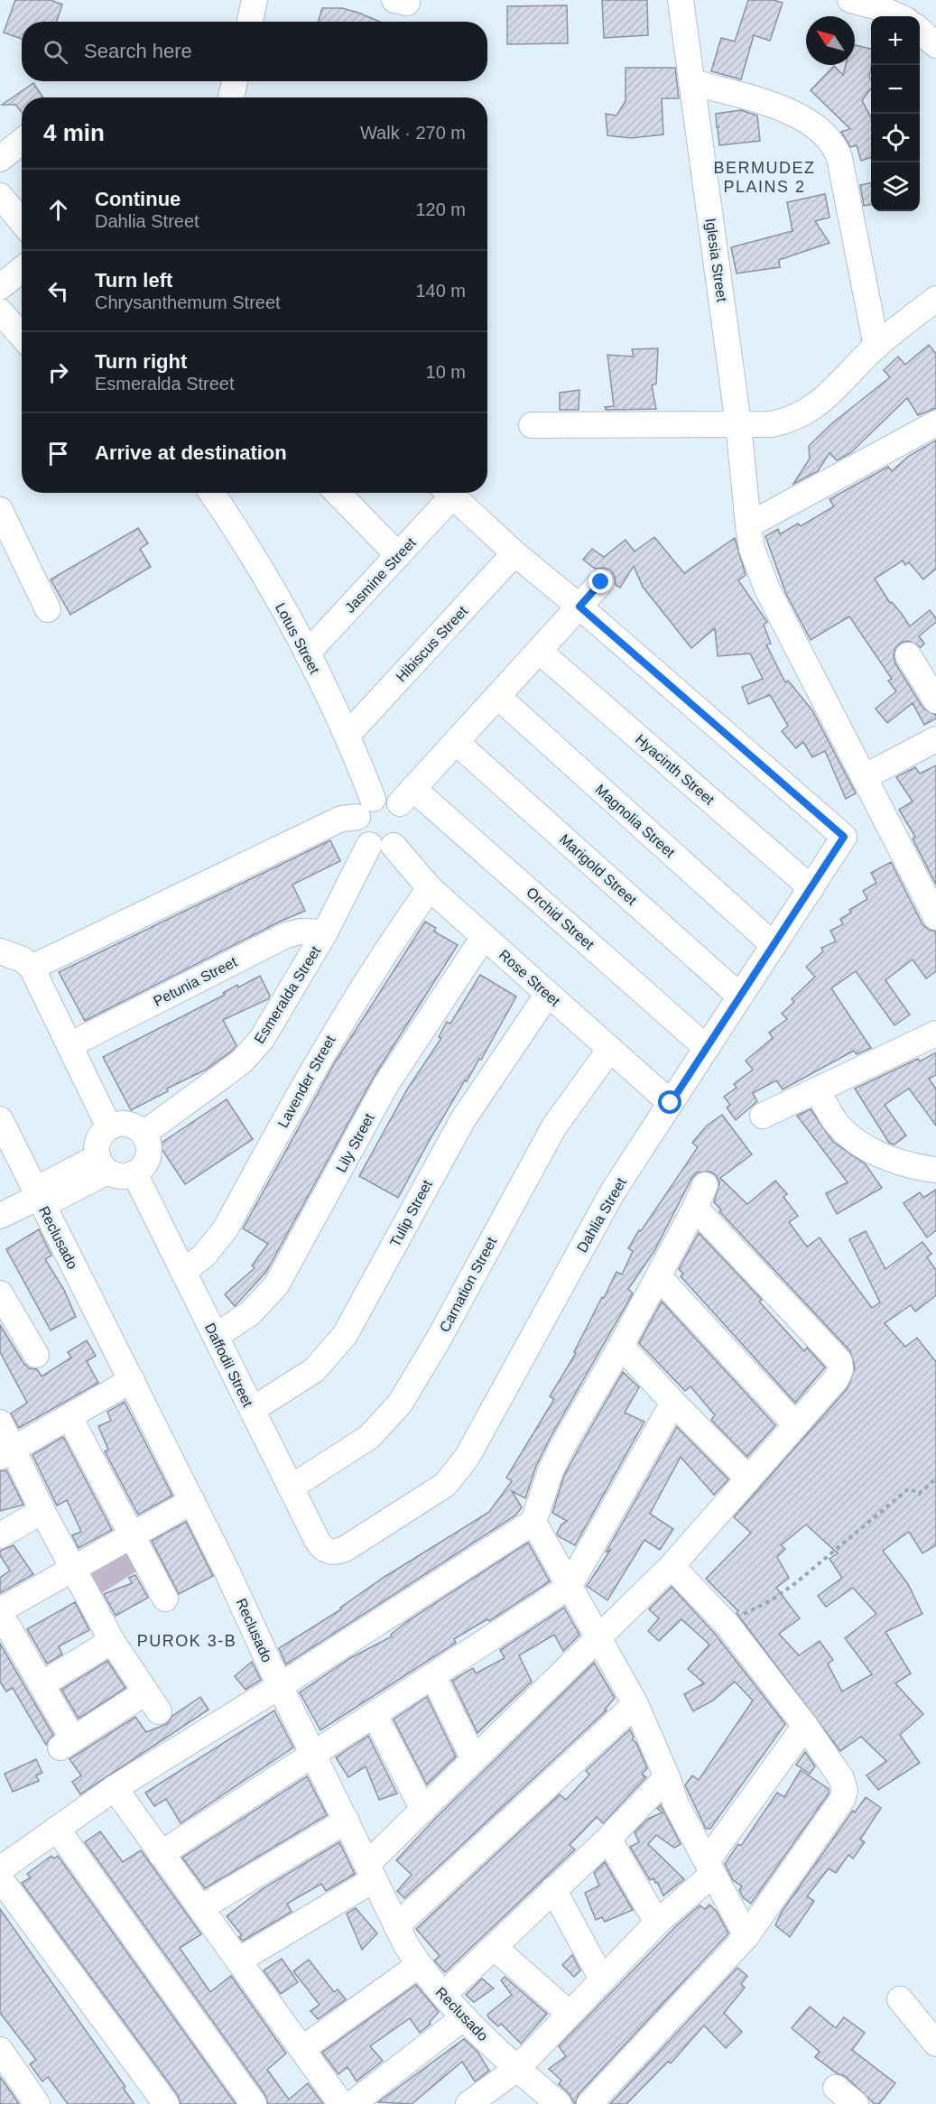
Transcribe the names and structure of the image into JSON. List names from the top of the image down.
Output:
{
  "streets": {
    "street": [
      "Iglesia Street",
      "Jasmine Street",
      "Lotus Street",
      "Hibiscus Street",
      "Hyacinth Street",
      "Magnolia Street",
      "Marigold Street",
      "Orchid Street",
      "Rose Street",
      "Petunia Street",
      "Esmeralda Street",
      "Lavender Street",
      "Lily Street",
      "Tulip Street",
      "Dahlia Street",
      "Reclusado",
      "Carnation Street",
      "Daffodil Street"
    ]
  },
  "crossings": [
    ["Jasmine Street", "Lotus Street"],
    ["Lotus Street", "Hibiscus Street"],
    ["Lotus Street", "Orchid Street"],
    ["Lotus Street", "Rose Street"],
    ["Lotus Street", "Esmeralda Street"],
    ["Hyacinth Street", "Dahlia Street"],
    ["Magnolia Street", "Dahlia Street"],
    ["Marigold Street", "Dahlia Street"],
    ["Orchid Street", "Rose Street"],
    ["Orchid Street", "Esmeralda Street"],
    ["Orchid Street", "Dahlia Street"],
    ["Rose Street", "Esmeralda Street"],
    ["Rose Street", "Lavender Street"],
    ["Rose Street", "Lily Street"],
    ["Rose Street", "Tulip Street"],
    ["Rose Street", "Dahlia Street"],
    ["Rose Street", "Carnation Street"],
    ["Petunia Street", "Esmeralda Street"],
    ["Esmeralda Street", "Daffodil Street"],
    ["Lavender Street", "Daffodil Street"],
    ["Lily Street", "Daffodil Street"],
    ["Tulip Street", "Daffodil Street"],
    ["Dahlia Street", "Daffodil Street"],
    ["Carnation Street", "Daffodil Street"]
  ],
  "districts": ["BERMUDEZ PLAINS 2", "PUROK 3-B"],
  "north": "top left",
  "page": {
    "map_buttons": ["+", "−"],
    "search": "Search here",
    "heading": ["4 min", "Walk · 270 m"],
    "list": [
      ["Continue", "Dahlia Street", "120 m"],
      ["Turn left", "Chrysanthemum Street", "140 m"],
      ["Turn right", "Esmeralda Street", "10 m"],
      "Arrive at destination"
    ]
  }
}
